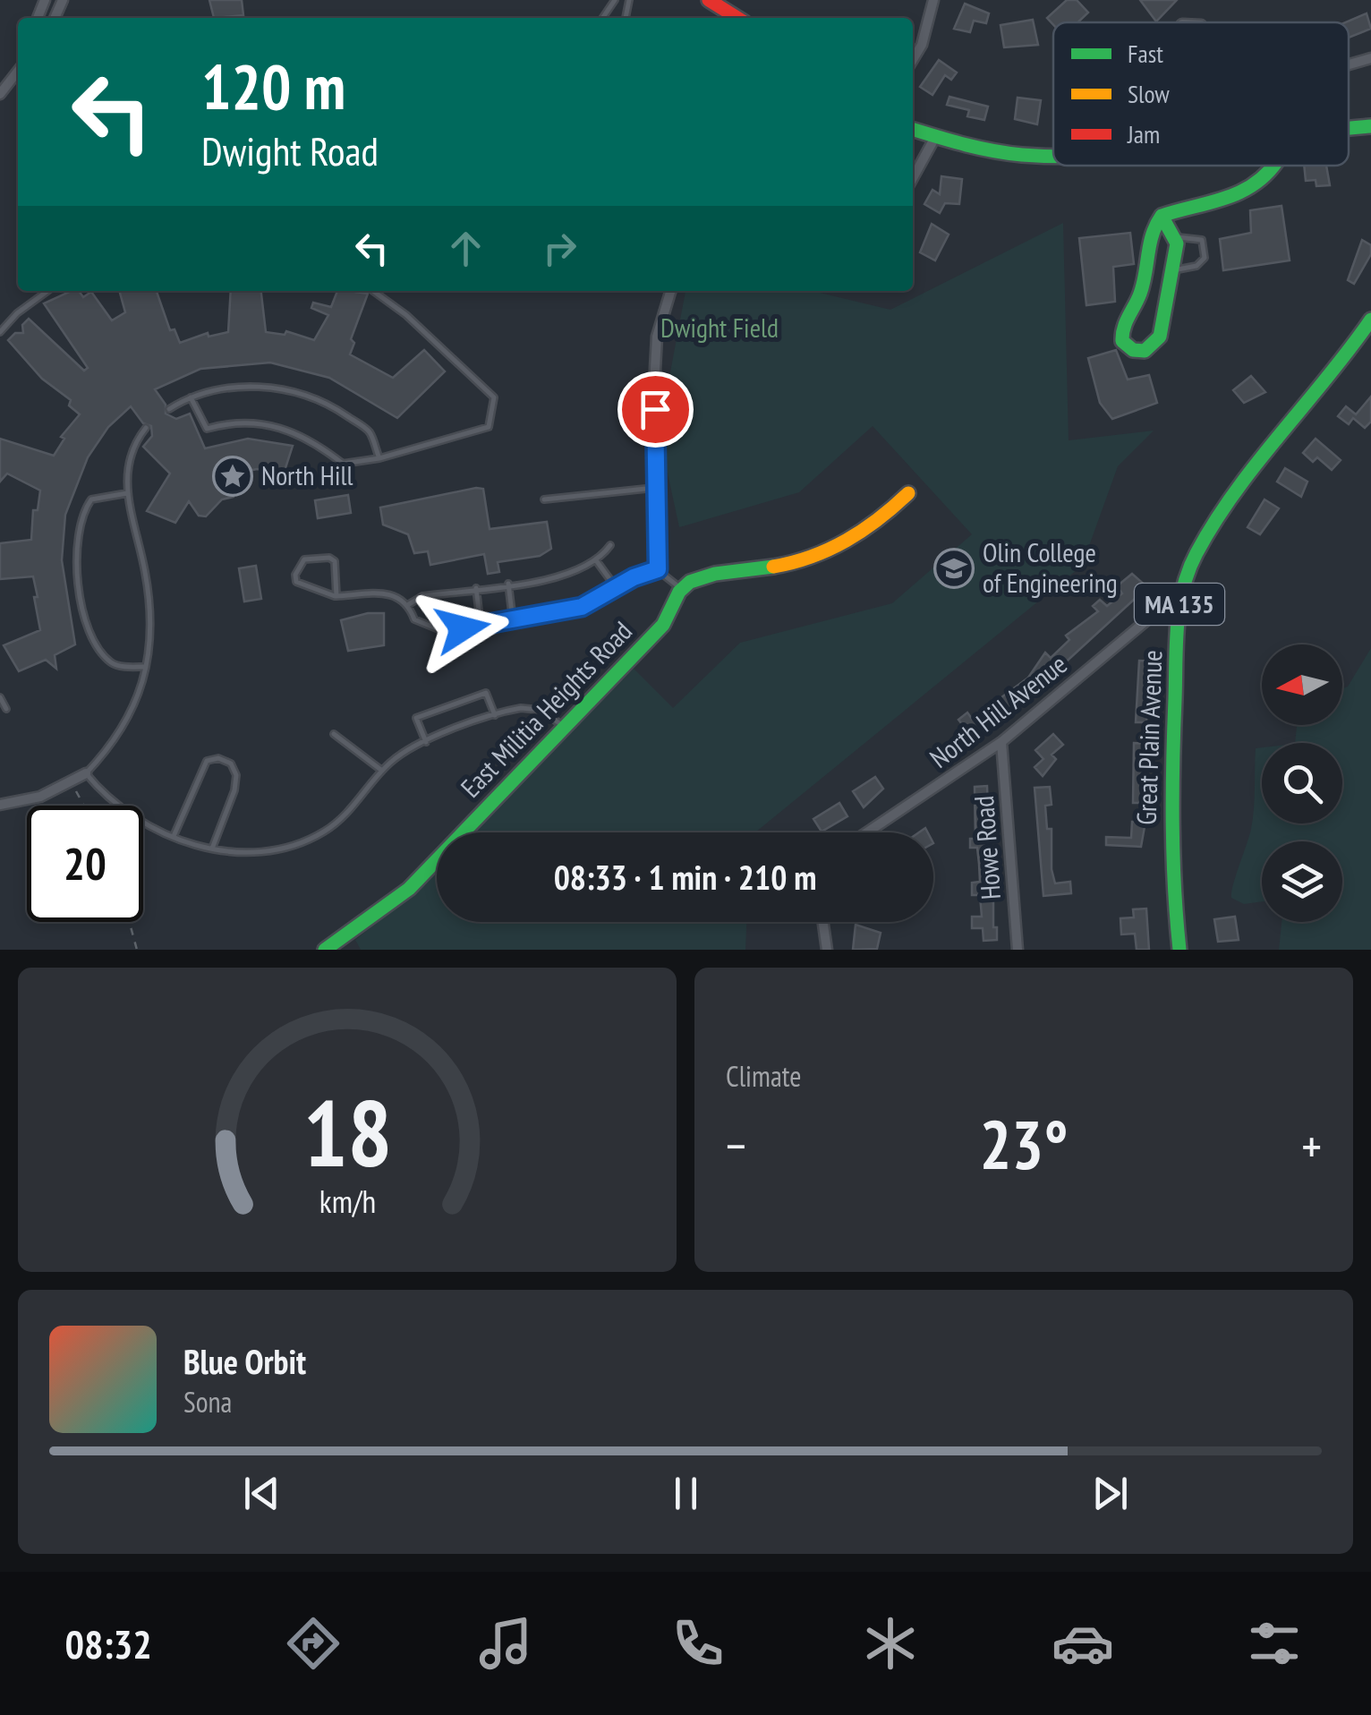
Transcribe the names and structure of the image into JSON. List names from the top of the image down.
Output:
{
  "streets": {
    "street": [
      "MA 135",
      "East Militia Heights Road",
      "North Hill Avenue",
      "Great Plain Avenue",
      "Howe Road"
    ]
  },
  "crossings": [
    ["North Hill Avenue", "Great Plain Avenue"],
    ["North Hill Avenue", "Howe Road"]
  ],
  "parks": ["Dwight Field"],
  "places": {
    "place": ["North Hill"],
    "school or university": ["Olin College of Engineering"]
  },
  "legend": ["Fast", "Slow", "Jam"],
  "north": "left",
  "page": {
    "turn": ["120 m", "Dwight Road"],
    "limit": "20",
    "trip": "08:33 · 1 min · 210 m",
    "tile": "Climate",
    "heat": ["−", "23°", "+"],
    "song": ["Blue Orbit", "Sona"],
    "tabs": "08:32",
    "gauge": ["18", "km/h"]
  }
}
